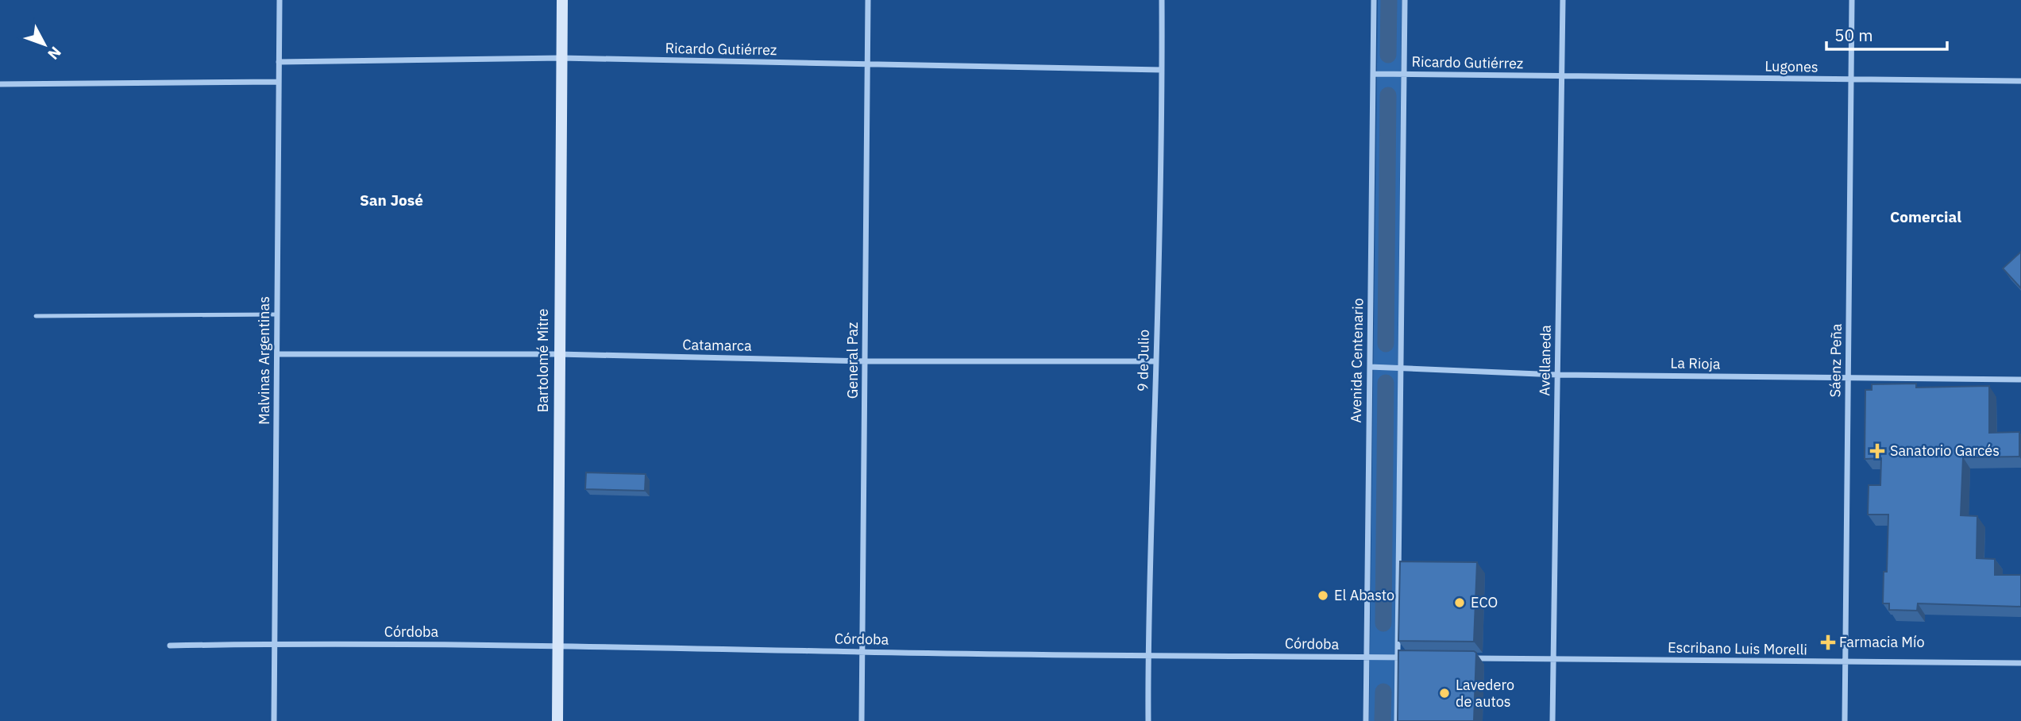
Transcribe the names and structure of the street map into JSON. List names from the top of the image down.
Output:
{
  "streets": {
    "main road": ["Bartolomé Mitre"],
    "street": [
      "Ricardo Gutiérrez",
      "Lugones",
      "Catamarca",
      "Malvinas Argentinas",
      "General Paz",
      "9 de Julio",
      "Avenida Centenario",
      "Avellaneda",
      "Sáenz Peña",
      "La Rioja",
      "Córdoba",
      "Escribano Luis Morelli"
    ]
  },
  "crossings": [
    ["Ricardo Gutiérrez", "Lugones"],
    ["Ricardo Gutiérrez", "Malvinas Argentinas"],
    ["Ricardo Gutiérrez", "Bartolomé Mitre"],
    ["Ricardo Gutiérrez", "General Paz"],
    ["Ricardo Gutiérrez", "9 de Julio"],
    ["Ricardo Gutiérrez", "Avenida Centenario"],
    ["Ricardo Gutiérrez", "Avellaneda"],
    ["Lugones", "Avellaneda"],
    ["Lugones", "Sáenz Peña"],
    ["Catamarca", "Malvinas Argentinas"],
    ["Catamarca", "Bartolomé Mitre"],
    ["Catamarca", "General Paz"],
    ["Catamarca", "9 de Julio"],
    ["Malvinas Argentinas", "Córdoba"],
    ["Bartolomé Mitre", "Córdoba"],
    ["General Paz", "Córdoba"],
    ["9 de Julio", "Córdoba"],
    ["Avenida Centenario", "La Rioja"],
    ["Avenida Centenario", "Córdoba"],
    ["Avellaneda", "La Rioja"],
    ["Avellaneda", "Escribano Luis Morelli"],
    ["Sáenz Peña", "La Rioja"],
    ["Sáenz Peña", "Escribano Luis Morelli"]
  ],
  "districts": ["San José", "Comercial"],
  "places": {
    "health": ["Sanatorio Garcés", "Farmacia Mío"],
    "other": ["El Abasto", "ECO", "Lavedero de autos"]
  },
  "scale_bar": "50 m",
  "north": "bottom right"
}
